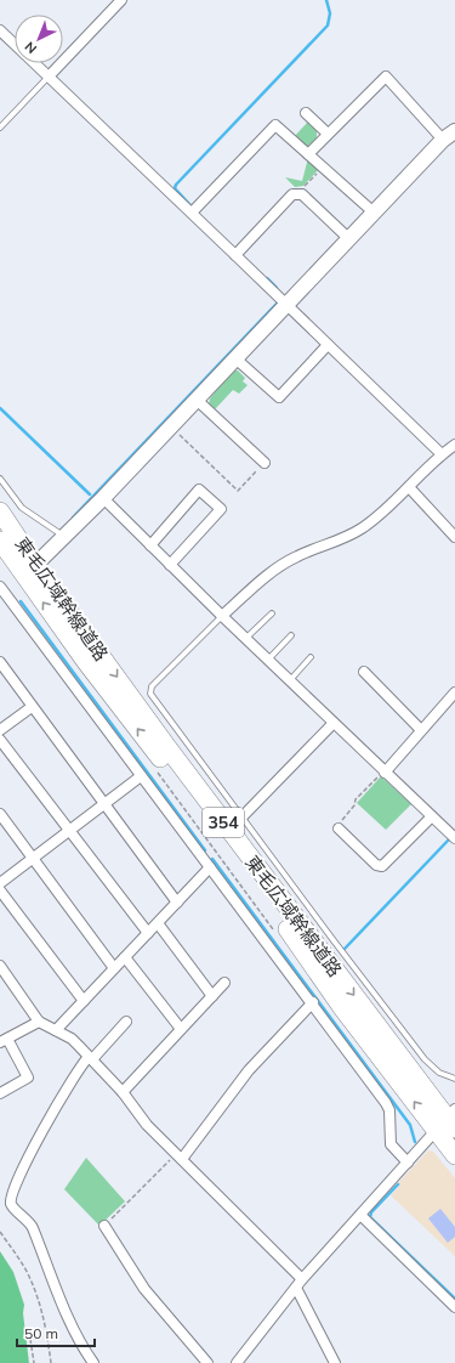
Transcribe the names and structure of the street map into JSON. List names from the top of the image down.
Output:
{
  "streets": {
    "highway": ["東毛広域幹線道路", "354"]
  },
  "scale_bar": "50 m",
  "north": "bottom left"
}
